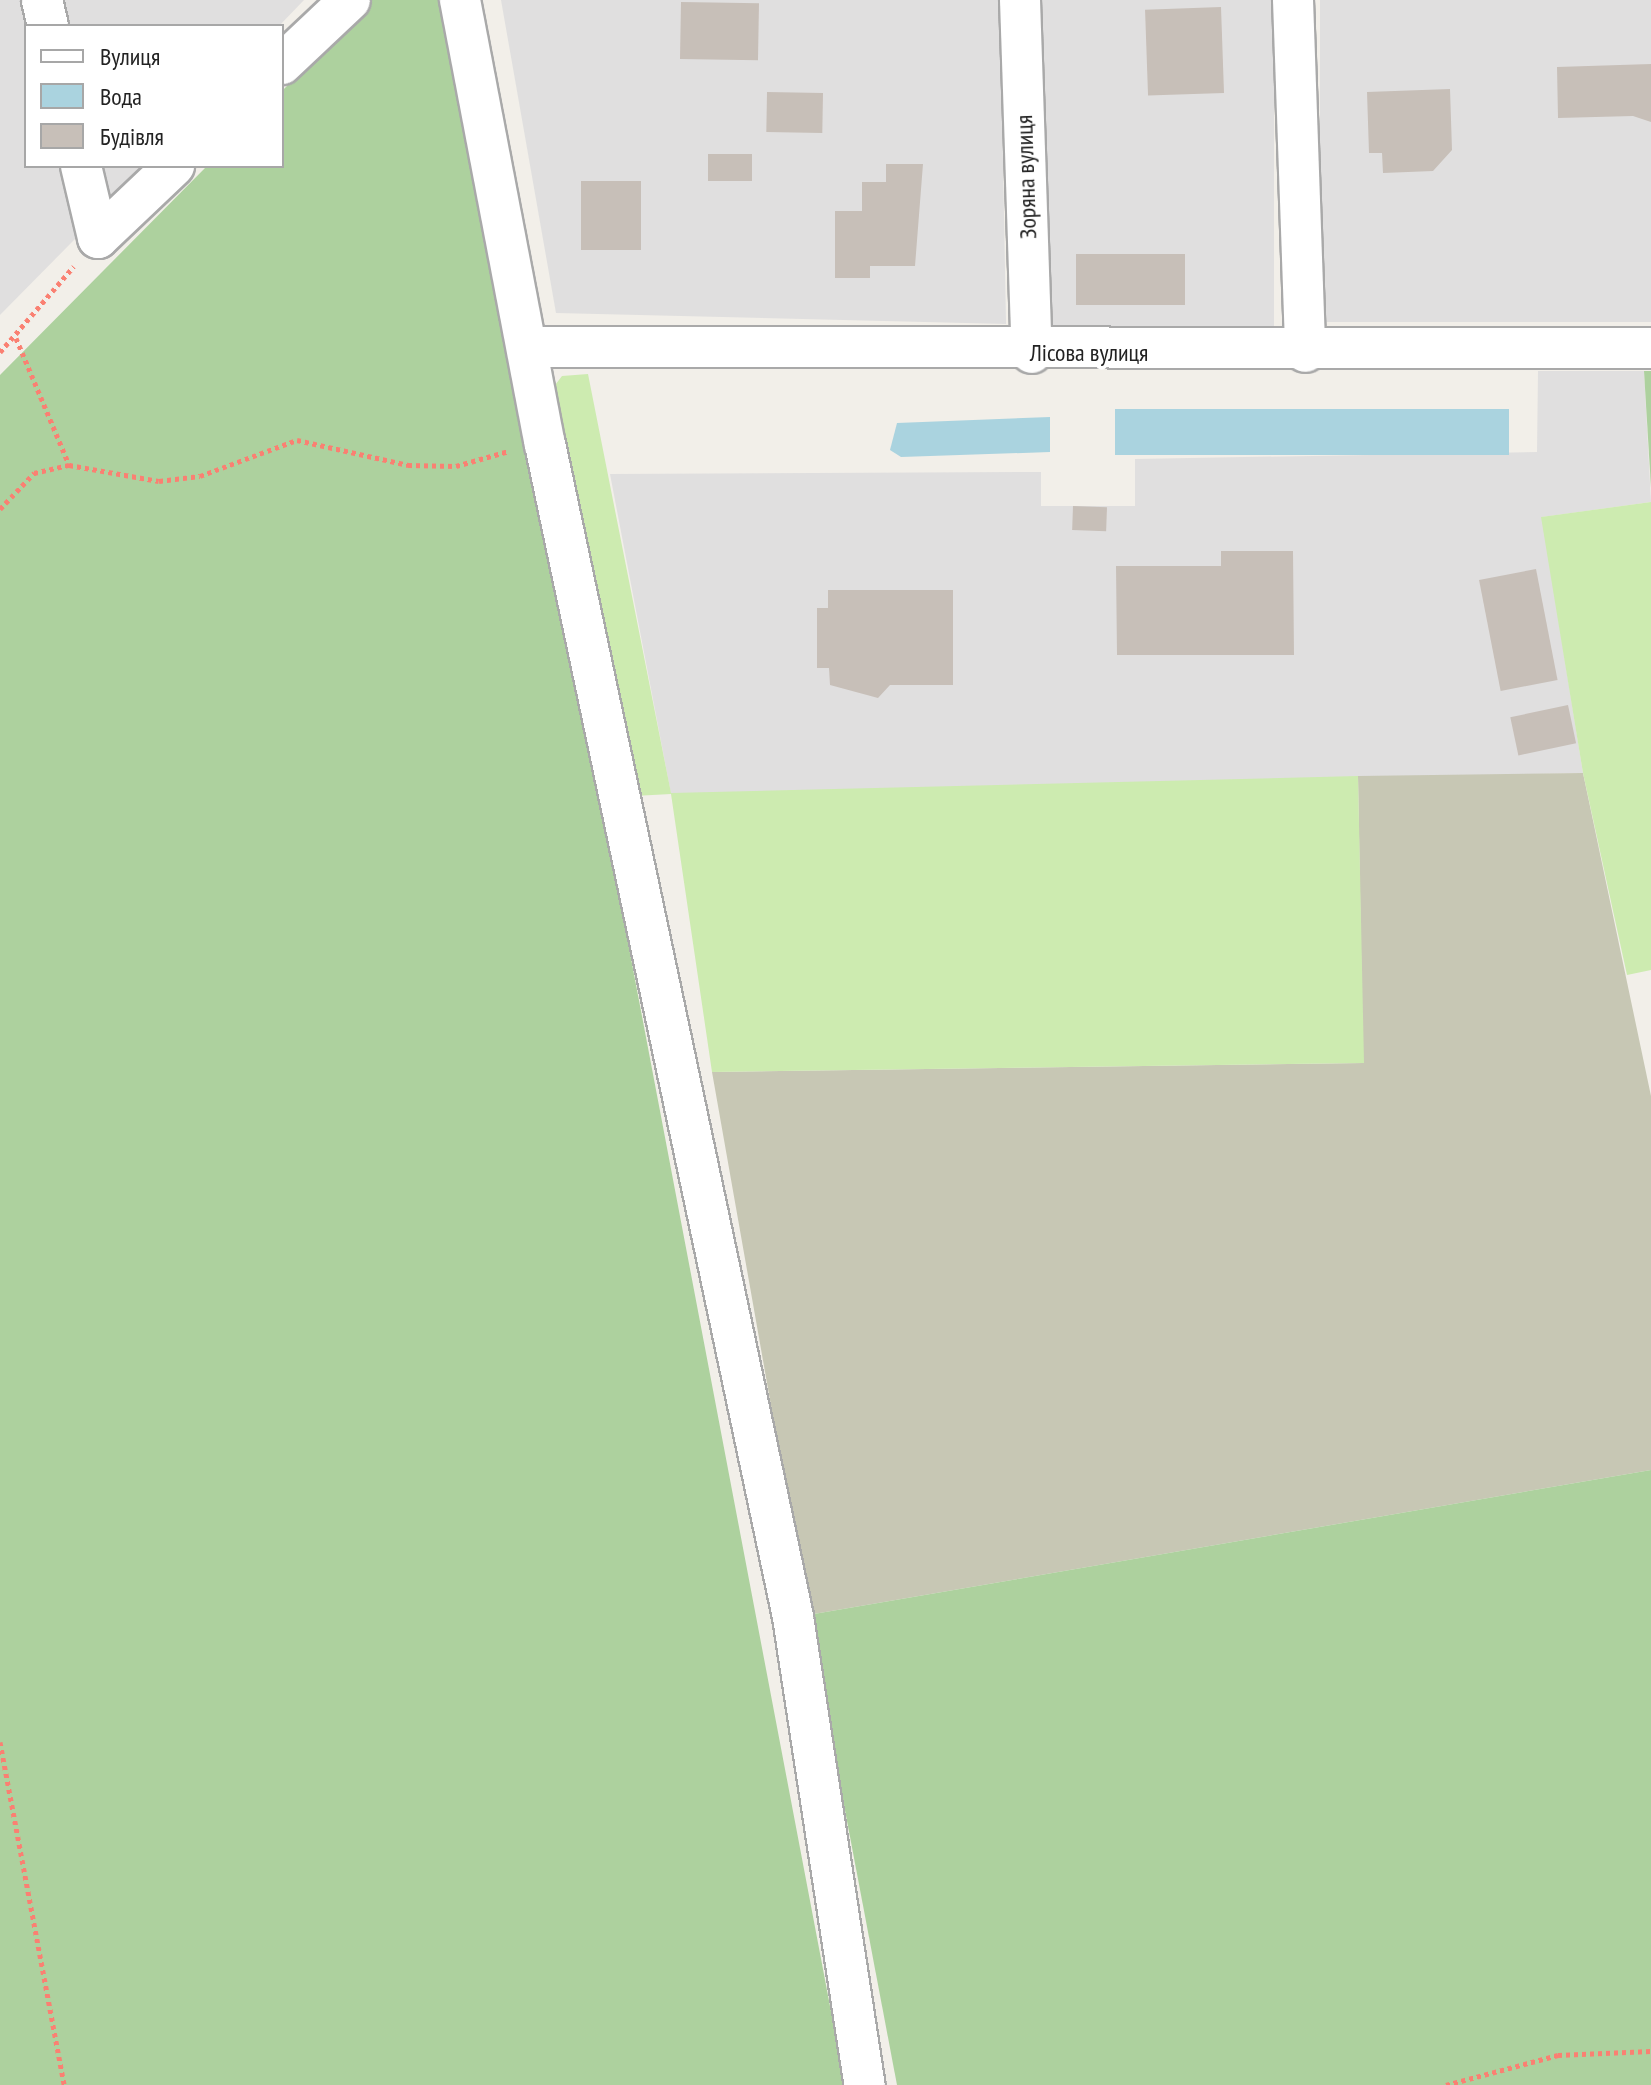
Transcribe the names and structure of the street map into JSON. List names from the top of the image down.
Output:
{
  "streets": {
    "street": ["Зоряна вулиця", "Лісова вулиця"]
  },
  "crossings": [
    ["Зоряна вулиця", "Лісова вулиця"]
  ],
  "legend": ["Вулиця", "Вода", "Будівля"]
}
